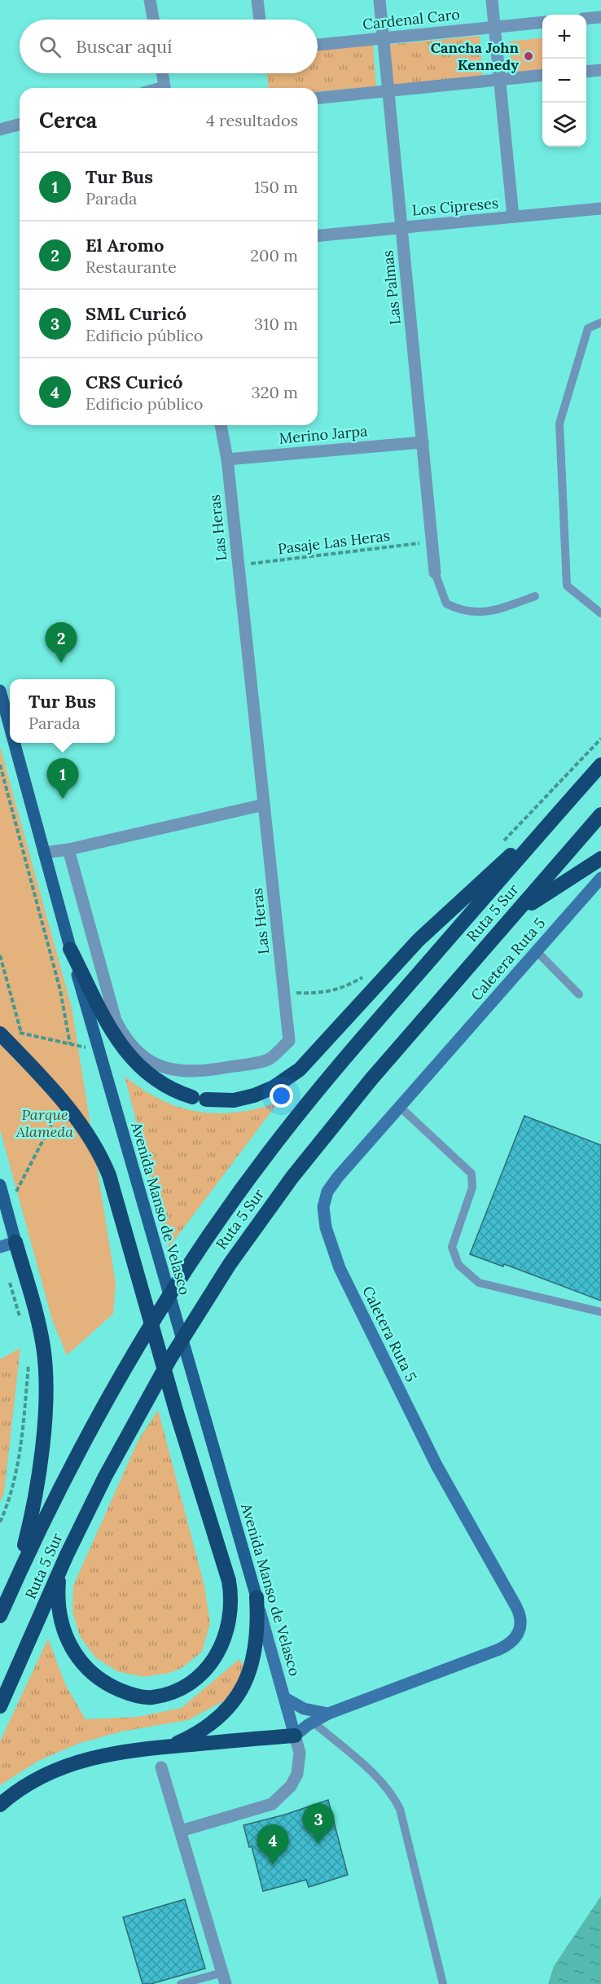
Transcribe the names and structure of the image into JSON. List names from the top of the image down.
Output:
{
  "streets": {
    "highway": ["Ruta 5 Sur"],
    "main road": ["Avenida Manso de Velasco"],
    "street": [
      "Cardenal Caro",
      "Los Cipreses",
      "Las Palmas",
      "Merino Jarpa",
      "Las Heras",
      "Caletera Ruta 5"
    ],
    "path": ["Pasaje Las Heras"]
  },
  "crossings": [
    ["Cardenal Caro", "Las Palmas"],
    ["Los Cipreses", "Las Palmas"],
    ["Las Palmas", "Merino Jarpa"],
    ["Las Palmas", "Pasaje Las Heras"],
    ["Merino Jarpa", "Las Heras"],
    ["Las Heras", "Pasaje Las Heras"],
    ["Caletera Ruta 5", "Avenida Manso de Velasco"]
  ],
  "parks": ["Parque Alameda"],
  "places": ["Cancha John Kennedy"],
  "page": {
    "map_buttons": ["+", "−"],
    "search": "Buscar aquí",
    "heading": ["Cerca", "4 resultados"],
    "list": [
      {
        "mark": "1",
        "name": "Tur Bus",
        "note": "Parada",
        "value": "150 m"
      },
      {
        "mark": "2",
        "name": "El Aromo",
        "note": "Restaurante",
        "value": "200 m"
      },
      {
        "mark": "3",
        "name": "SML Curicó",
        "note": "Edificio público",
        "value": "310 m"
      },
      {
        "mark": "4",
        "name": "CRS Curicó",
        "note": "Edificio público",
        "value": "320 m"
      }
    ],
    "pins": [
      "2",
      "1",
      "3",
      "4"
    ],
    "popup": ["Tur Bus", "Parada"]
  }
}
